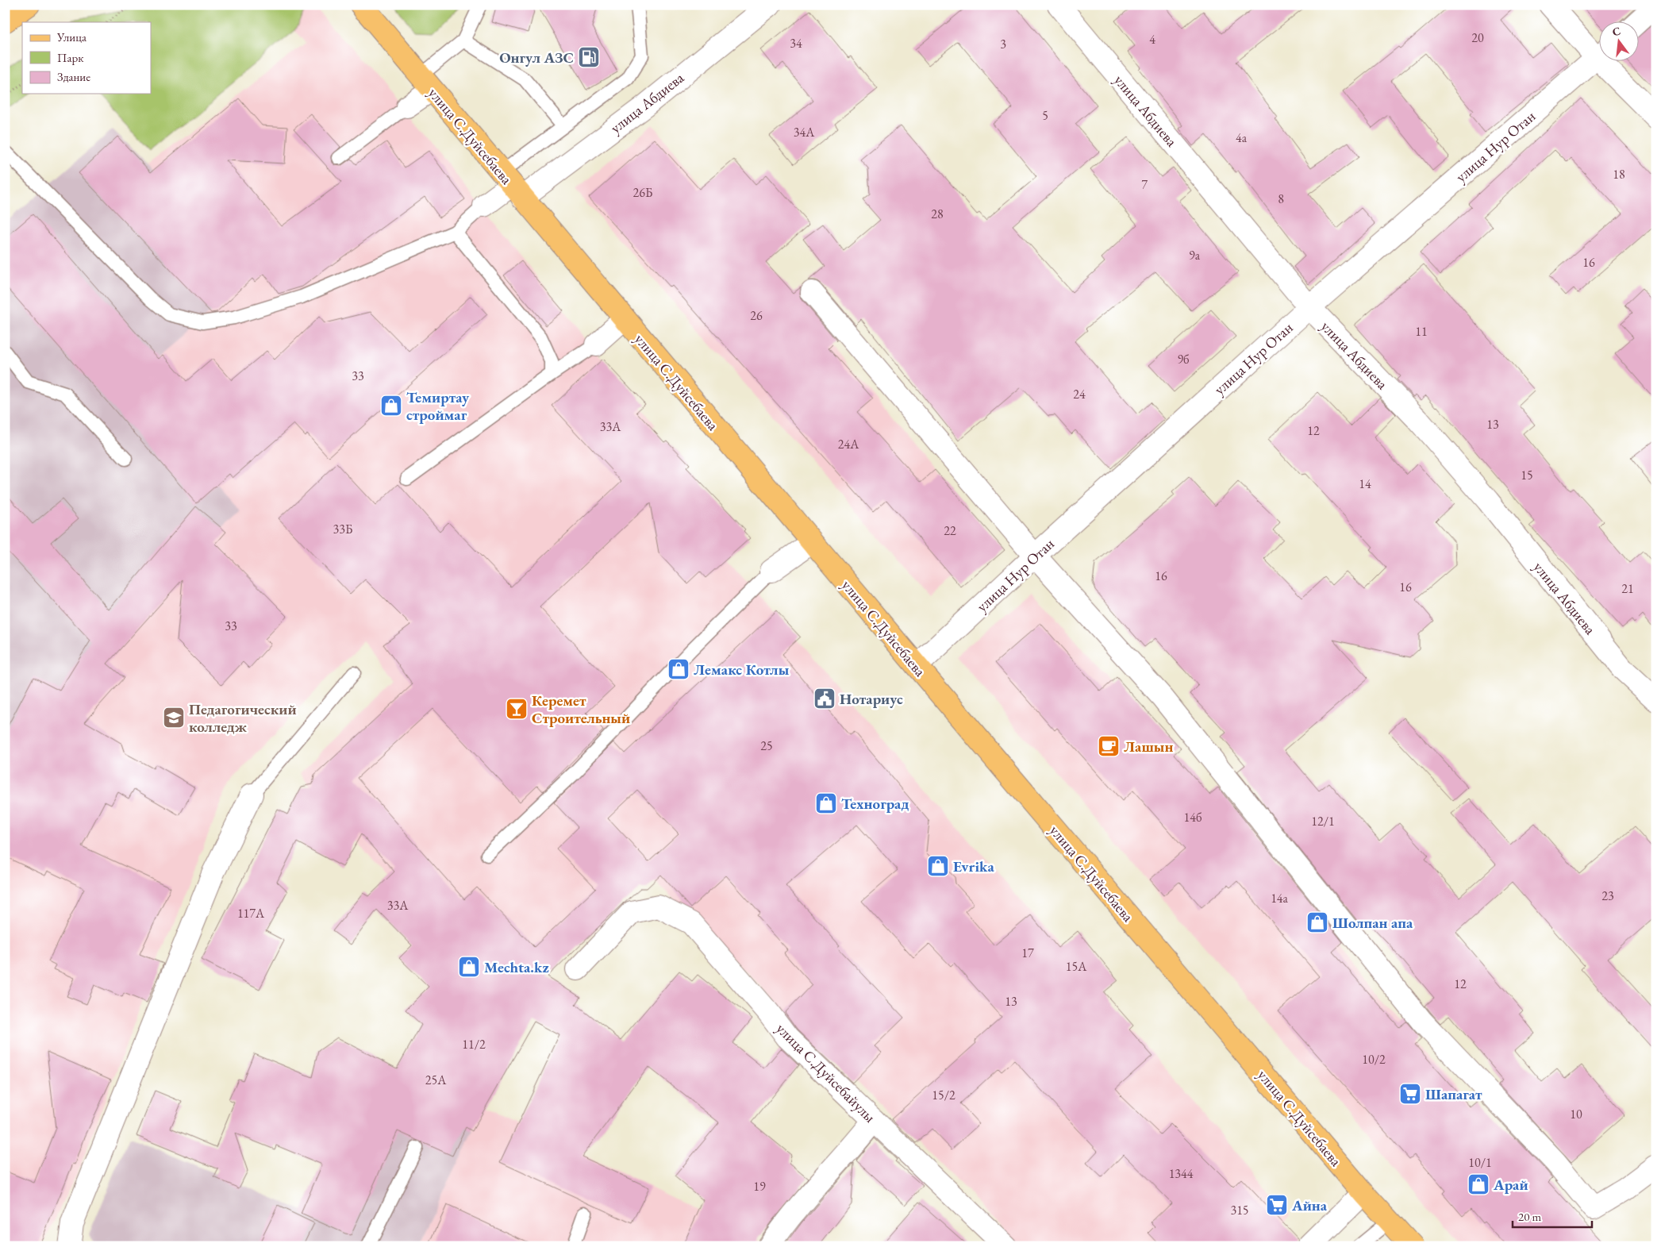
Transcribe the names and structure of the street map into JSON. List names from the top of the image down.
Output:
{
  "streets": {
    "main road": ["улица С.Дуйсебаева"],
    "street": ["улица Абдиева", "улица Нур Отан", "улица С.Дуйсебайулы"]
  },
  "crossings": [
    ["улица Абдиева", "улица С.Дуйсебаева"],
    ["улица Абдиева", "улица Нур Отан"],
    ["улица С.Дуйсебаева", "улица Нур Отан"]
  ],
  "places": {
    "fuel station": ["Онгул АЗС"],
    "shop": [
      "Темиртау строймаг",
      "Лемакс Котлы",
      "Техноград",
      "Evrika",
      "Шолпан апа",
      "Mechta.kz",
      "Арай"
    ],
    "public building": ["Нотариус"],
    "bar": ["Керемет Строительный"],
    "school or university": ["Педагогический колледж"],
    "cafe": ["Лашын"],
    "supermarket": ["Шапагат", "Айна"]
  },
  "house_numbers": [
    "20",
    "4",
    "34",
    "3",
    "5",
    "34А",
    "4а",
    "18",
    "7",
    "26Б",
    "8",
    "28",
    "9а",
    "16",
    "26",
    "11",
    "9б",
    "33",
    "24",
    "13",
    "33А",
    "12",
    "24А",
    "15",
    "14",
    "33Б",
    "22",
    "16",
    "16",
    "21",
    "33",
    "25",
    "14б",
    "12/1",
    "23",
    "14а",
    "33А",
    "117А",
    "17",
    "15А",
    "12",
    "13",
    "11/2",
    "10/2",
    "25А",
    "15/2",
    "10",
    "10/1",
    "1344",
    "19",
    "315"
  ],
  "legend": ["Улица", "Парк", "Здание"],
  "scale_bar": "20 m",
  "north": "top"
}
